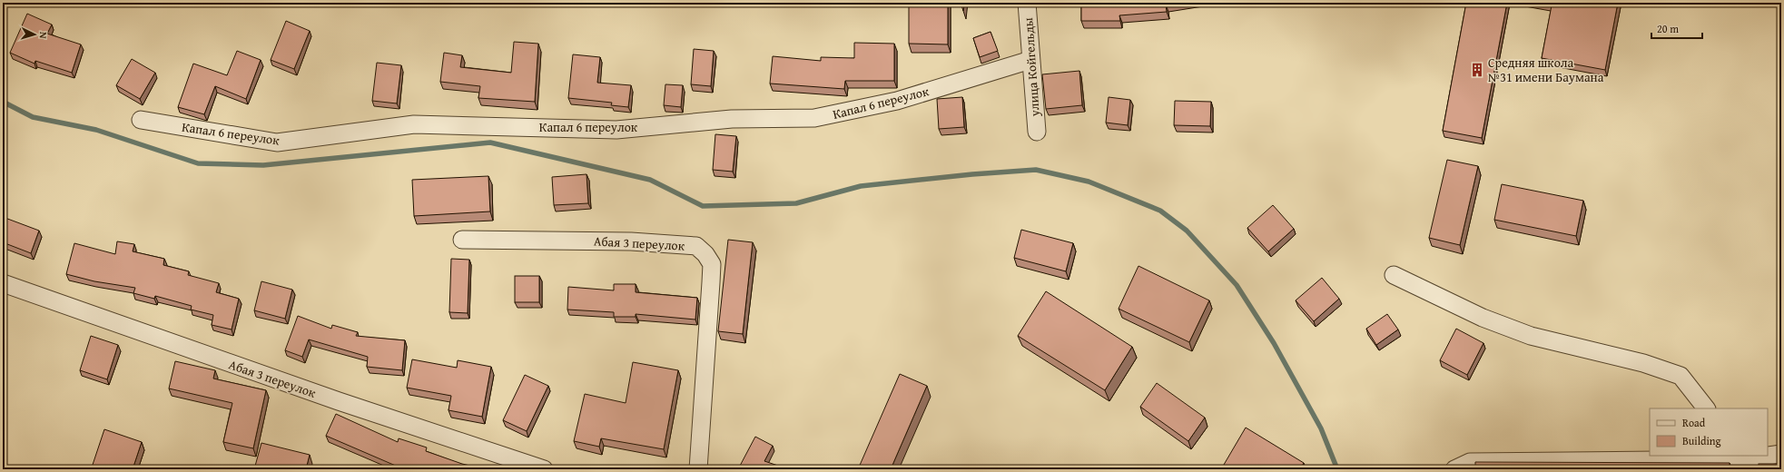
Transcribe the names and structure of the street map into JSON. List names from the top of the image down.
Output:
{
  "streets": {
    "street": ["улица Койгельды", "Капал 6 переулок", "Абая 3 переулок"]
  },
  "crossings": [
    ["улица Койгельды", "Капал 6 переулок"]
  ],
  "places": {
    "building": ["Средняя школа №31 имени Баумана"]
  },
  "legend": ["Road", "Building"],
  "scale_bar": "20 m",
  "north": "right"
}
